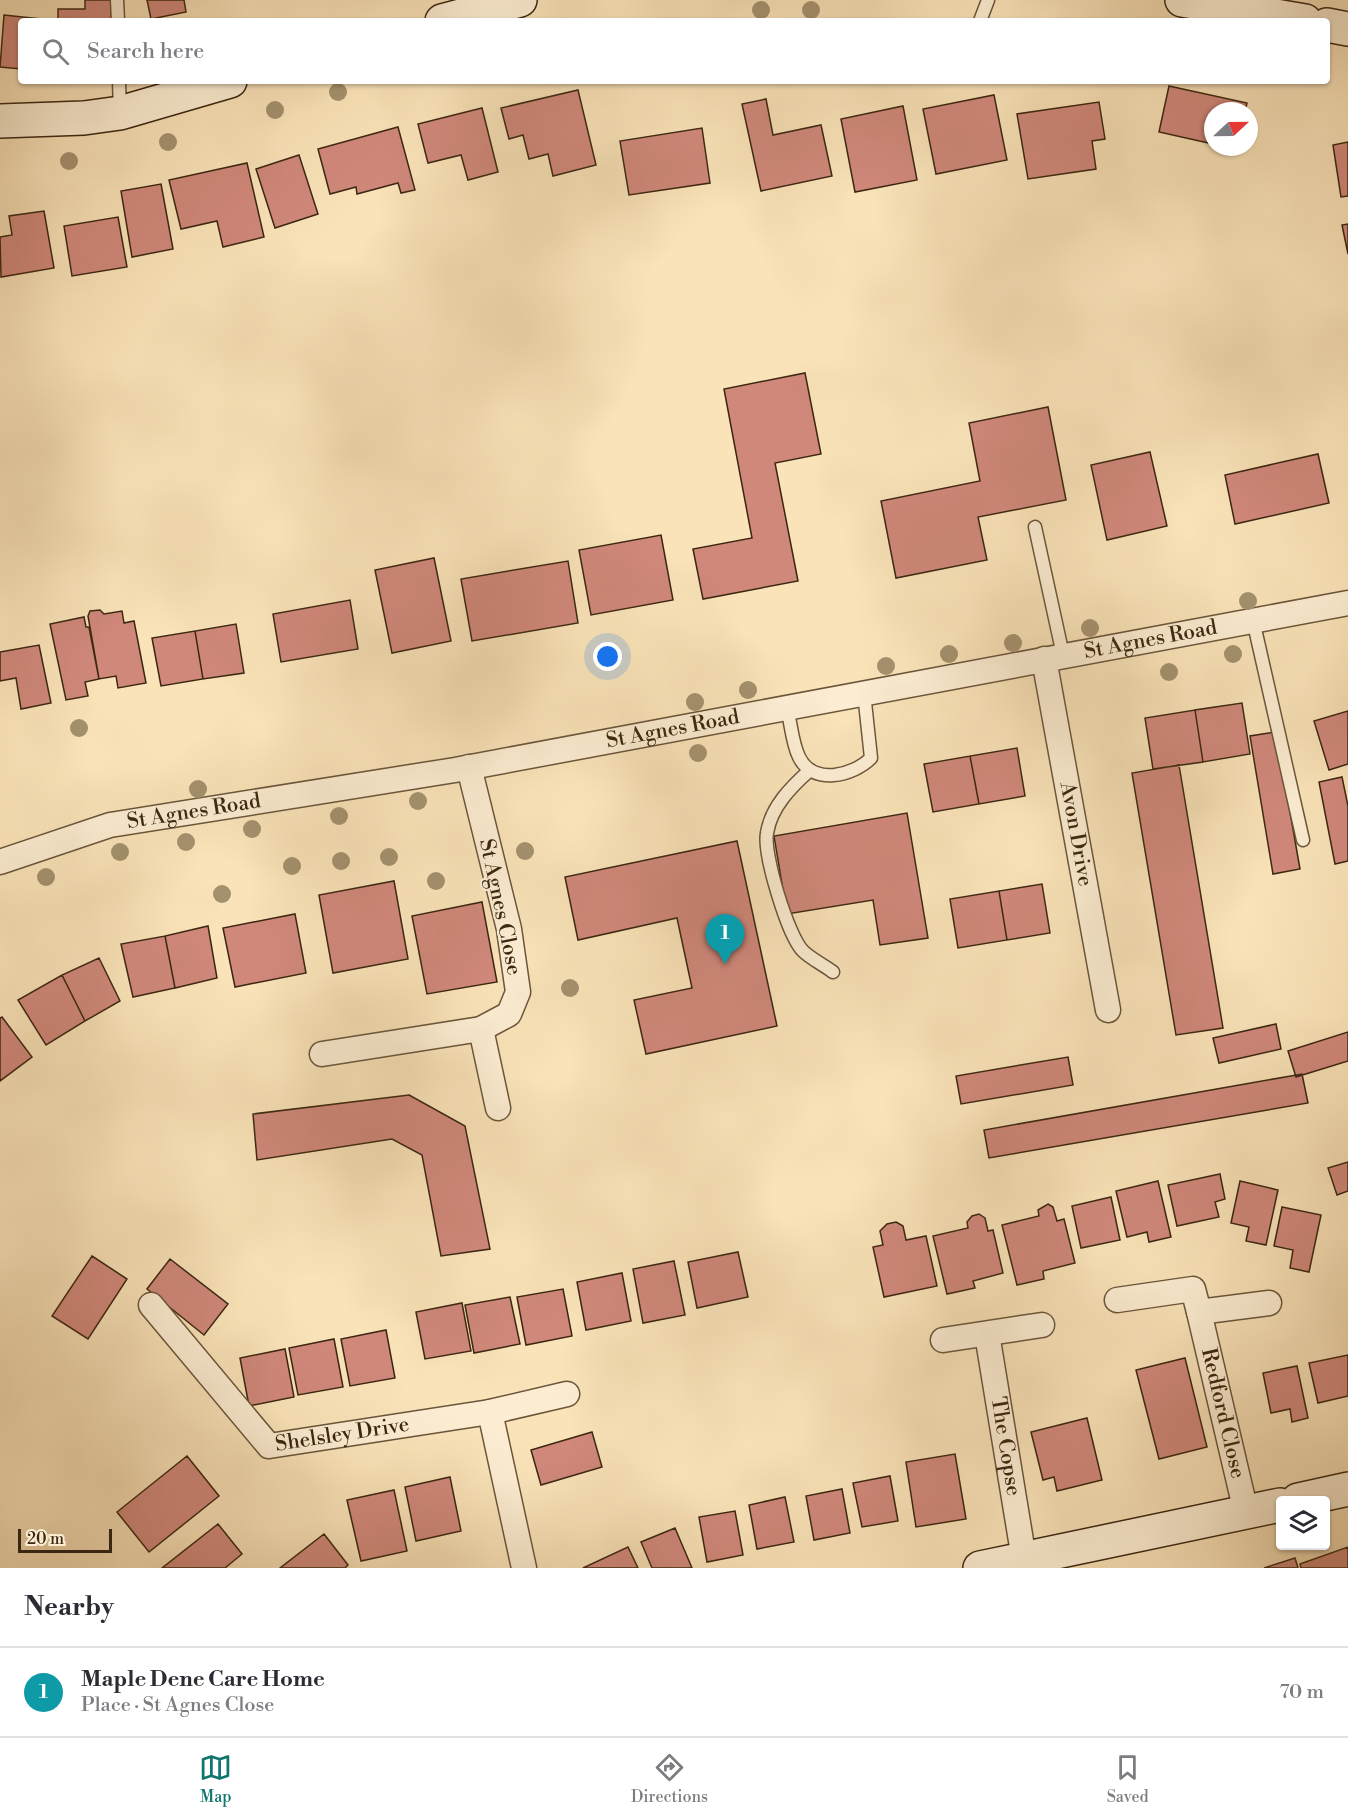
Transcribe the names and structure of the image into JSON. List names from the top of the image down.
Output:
{
  "streets": {
    "street": [
      "St Agnes Road",
      "Avon Drive",
      "St Agnes Close",
      "Redford Close",
      "Shelsley Drive",
      "The Copse"
    ]
  },
  "crossings": [
    ["St Agnes Road", "Avon Drive"],
    ["St Agnes Road", "St Agnes Close"]
  ],
  "scale_bar": "20 m",
  "north": "right",
  "page": {
    "search": "Search here",
    "pins": "1",
    "scale": "20 m",
    "heading": "Nearby",
    "list": [
      {
        "mark": "1",
        "name": "Maple Dene Care Home",
        "note": "Place · St Agnes Close",
        "value": "70 m"
      }
    ],
    "nav": ["Map", "Directions", "Saved"]
  }
}
